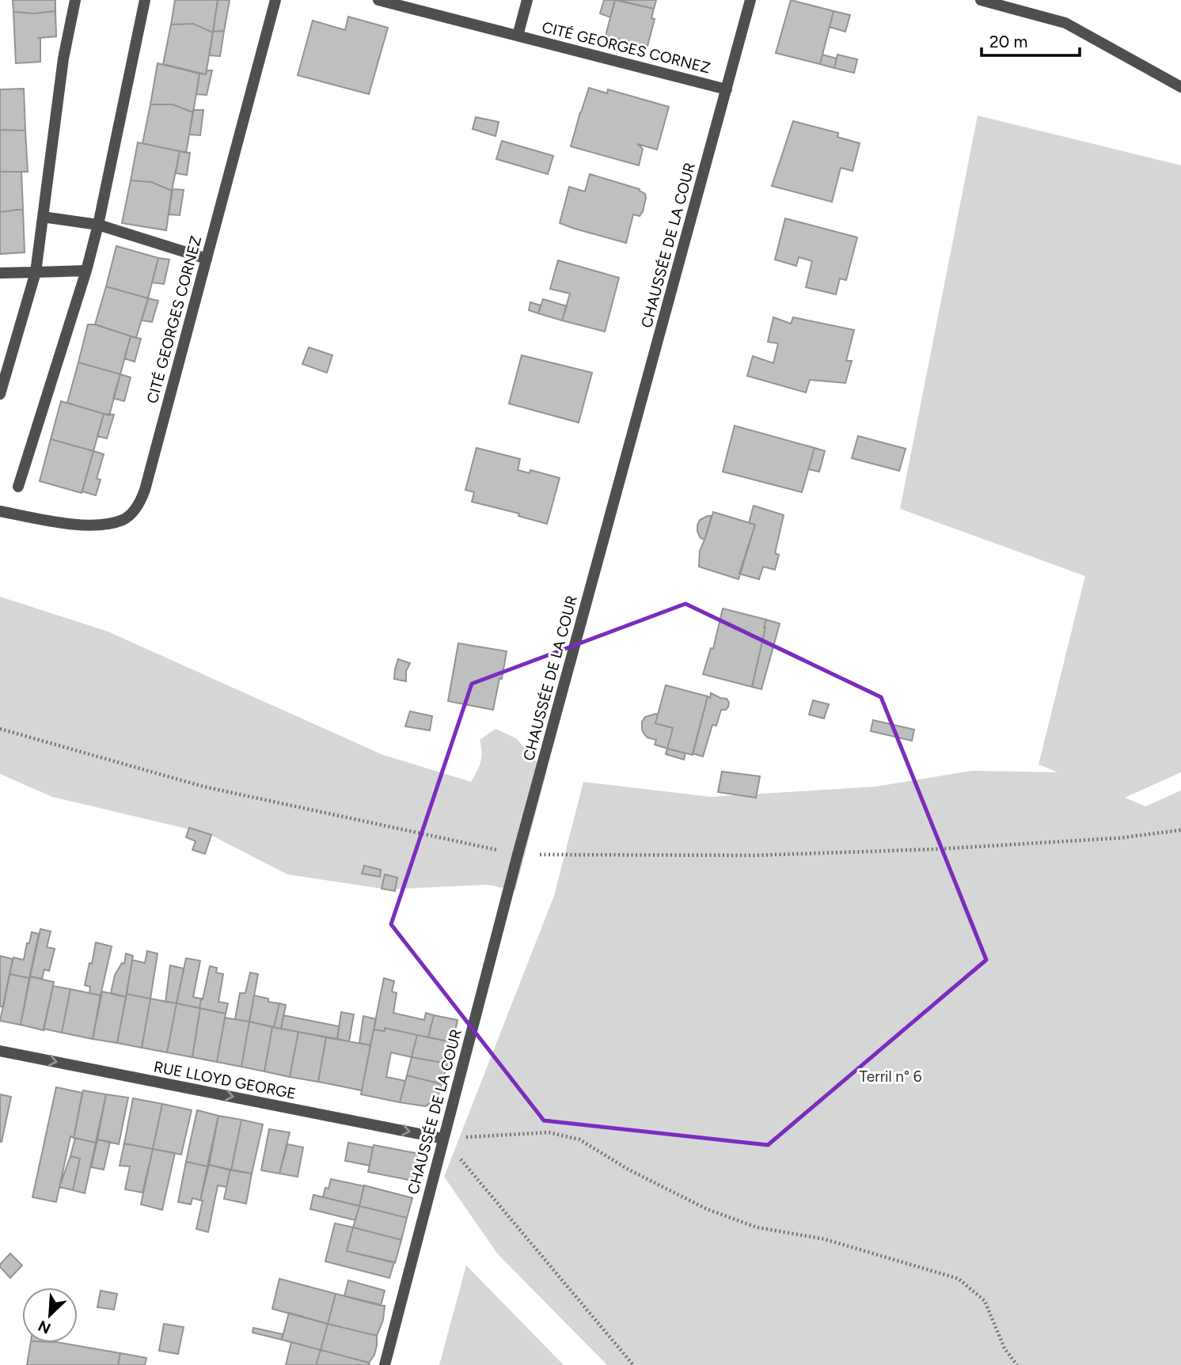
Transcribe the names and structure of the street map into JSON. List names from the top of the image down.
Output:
{
  "streets": {
    "street": ["CITÉ GEORGES CORNEZ", "CHAUSSÉE DE LA COUR", "RUE LLOYD GEORGE"]
  },
  "crossings": [
    ["CITÉ GEORGES CORNEZ", "CHAUSSÉE DE LA COUR"],
    ["CHAUSSÉE DE LA COUR", "RUE LLOYD GEORGE"]
  ],
  "one_way": ["RUE LLOYD GEORGE"],
  "parks": ["Terril n° 6"],
  "scale_bar": "20 m",
  "north": "bottom left"
}
